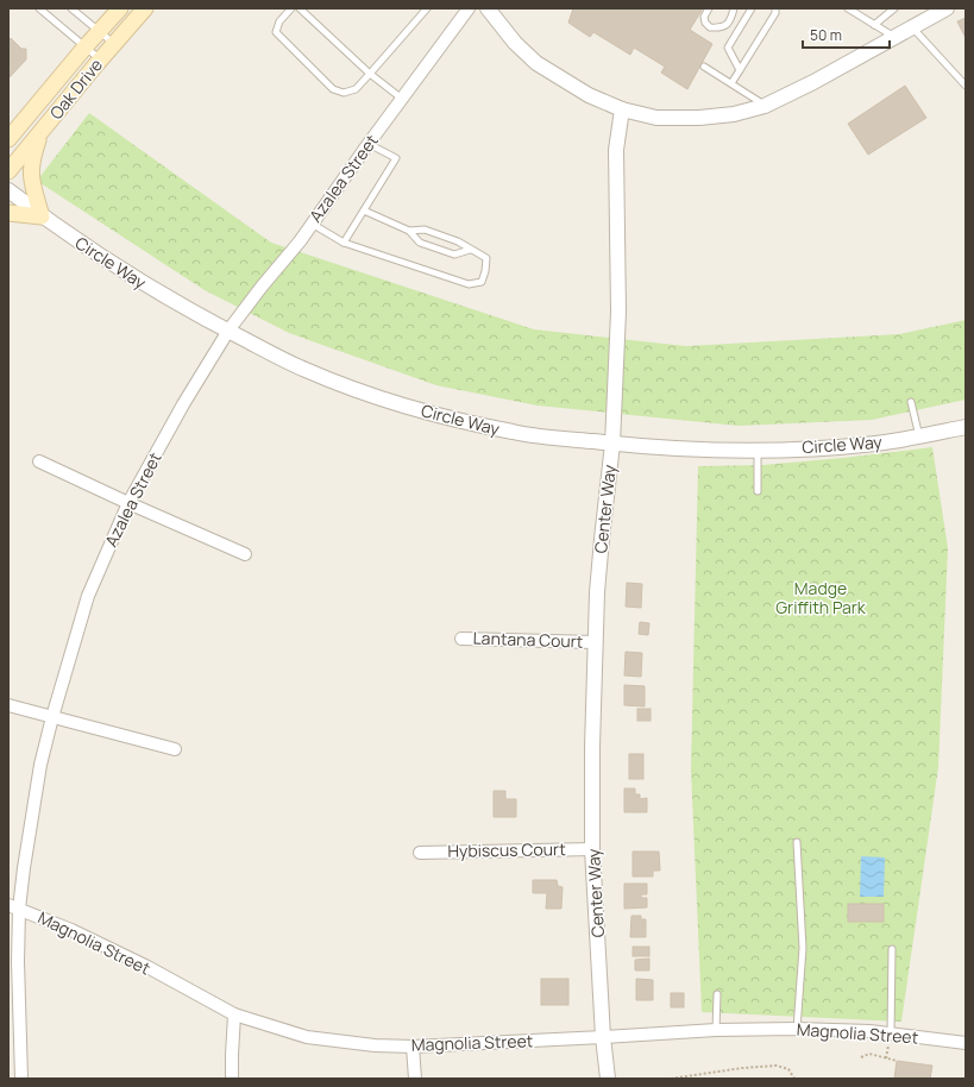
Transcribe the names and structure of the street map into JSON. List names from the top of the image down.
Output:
{
  "streets": {
    "main road": ["Oak Drive"],
    "street": [
      "Azalea Street",
      "Circle Way",
      "Center Way",
      "Lantana Court",
      "Hybiscus Court",
      "Magnolia Street"
    ]
  },
  "crossings": [
    ["Azalea Street", "Circle Way"],
    ["Azalea Street", "Magnolia Street"],
    ["Circle Way", "Center Way"],
    ["Center Way", "Lantana Court"],
    ["Center Way", "Hybiscus Court"],
    ["Center Way", "Magnolia Street"]
  ],
  "parks": ["Madge Griffith Park"],
  "scale_bar": "50 m"
}
